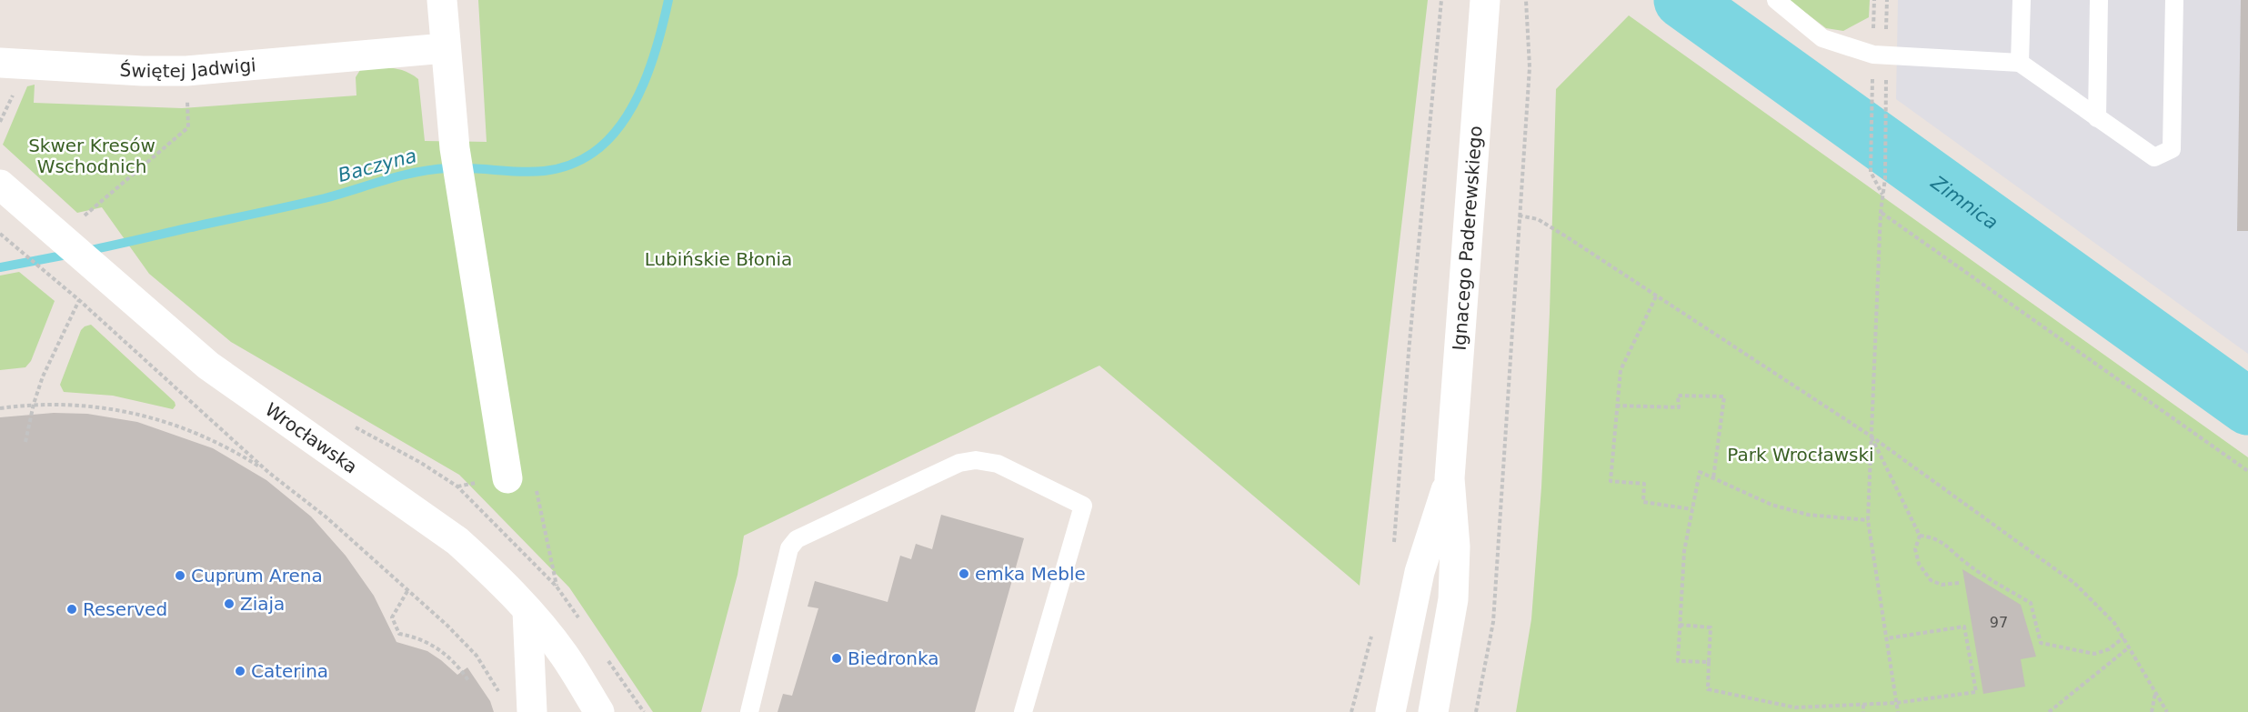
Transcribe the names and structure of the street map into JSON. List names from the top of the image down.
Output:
{
  "streets": {
    "street": ["Świętej Jadwigi", "Ignacego Paderewskiego", "Wrocławska"]
  },
  "water": ["Baczyna", "Zimnica"],
  "parks": ["Skwer Kresów Wschodnich", "Lubińskie Błonia", "Park Wrocławski"],
  "places": [
    "emka Meble",
    "Cuprum Arena",
    "Ziaja",
    "Reserved",
    "Biedronka",
    "Caterina"
  ],
  "house_numbers": ["97"]
}
